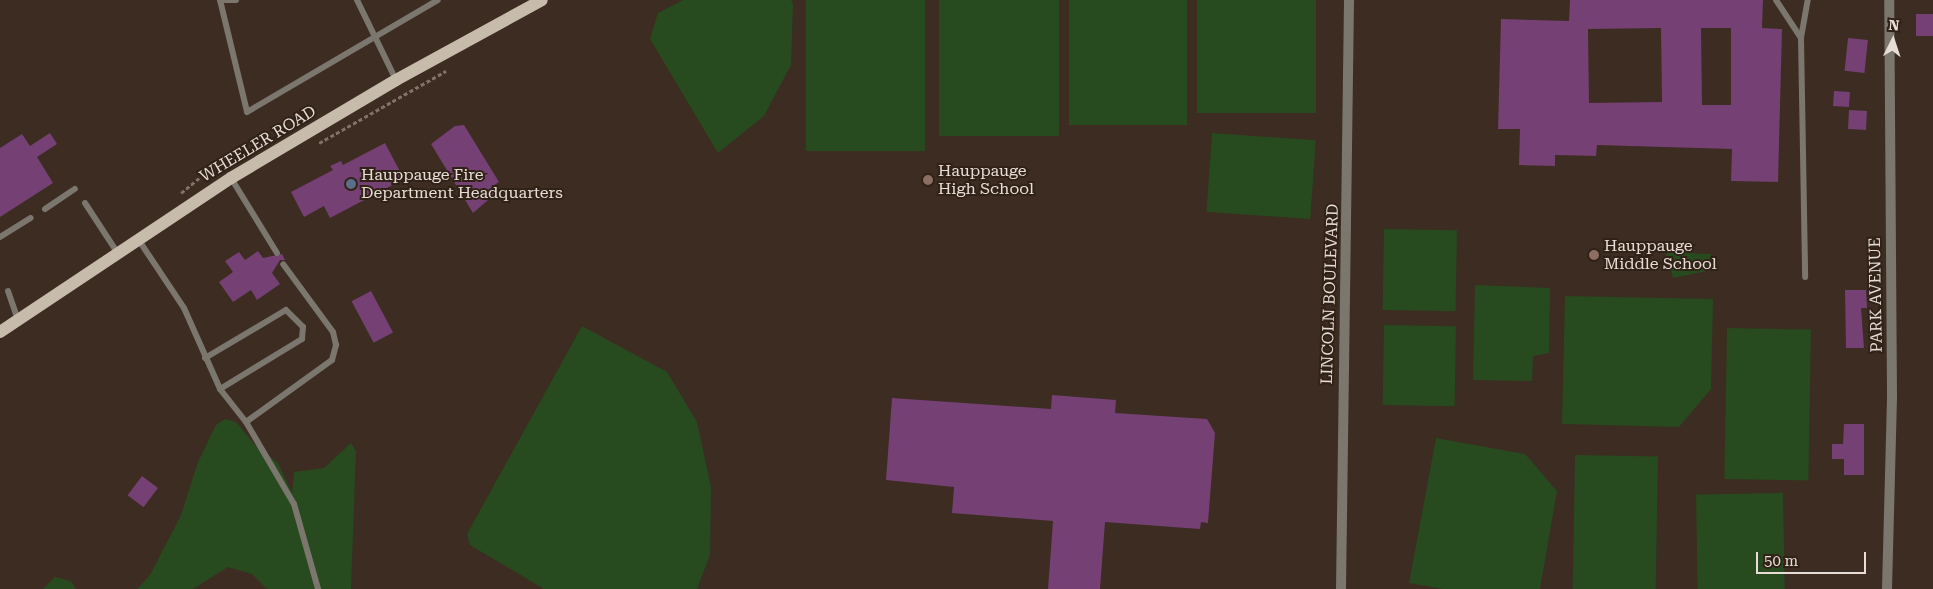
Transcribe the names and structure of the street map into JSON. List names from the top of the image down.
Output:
{
  "streets": {
    "main road": ["WHEELER ROAD"],
    "street": ["LINCOLN BOULEVARD", "PARK AVENUE"]
  },
  "places": ["Hauppauge High School", "Hauppauge Fire Department Headquarters", "Hauppauge Middle School"],
  "scale_bar": "50 m",
  "north": "top"
}
